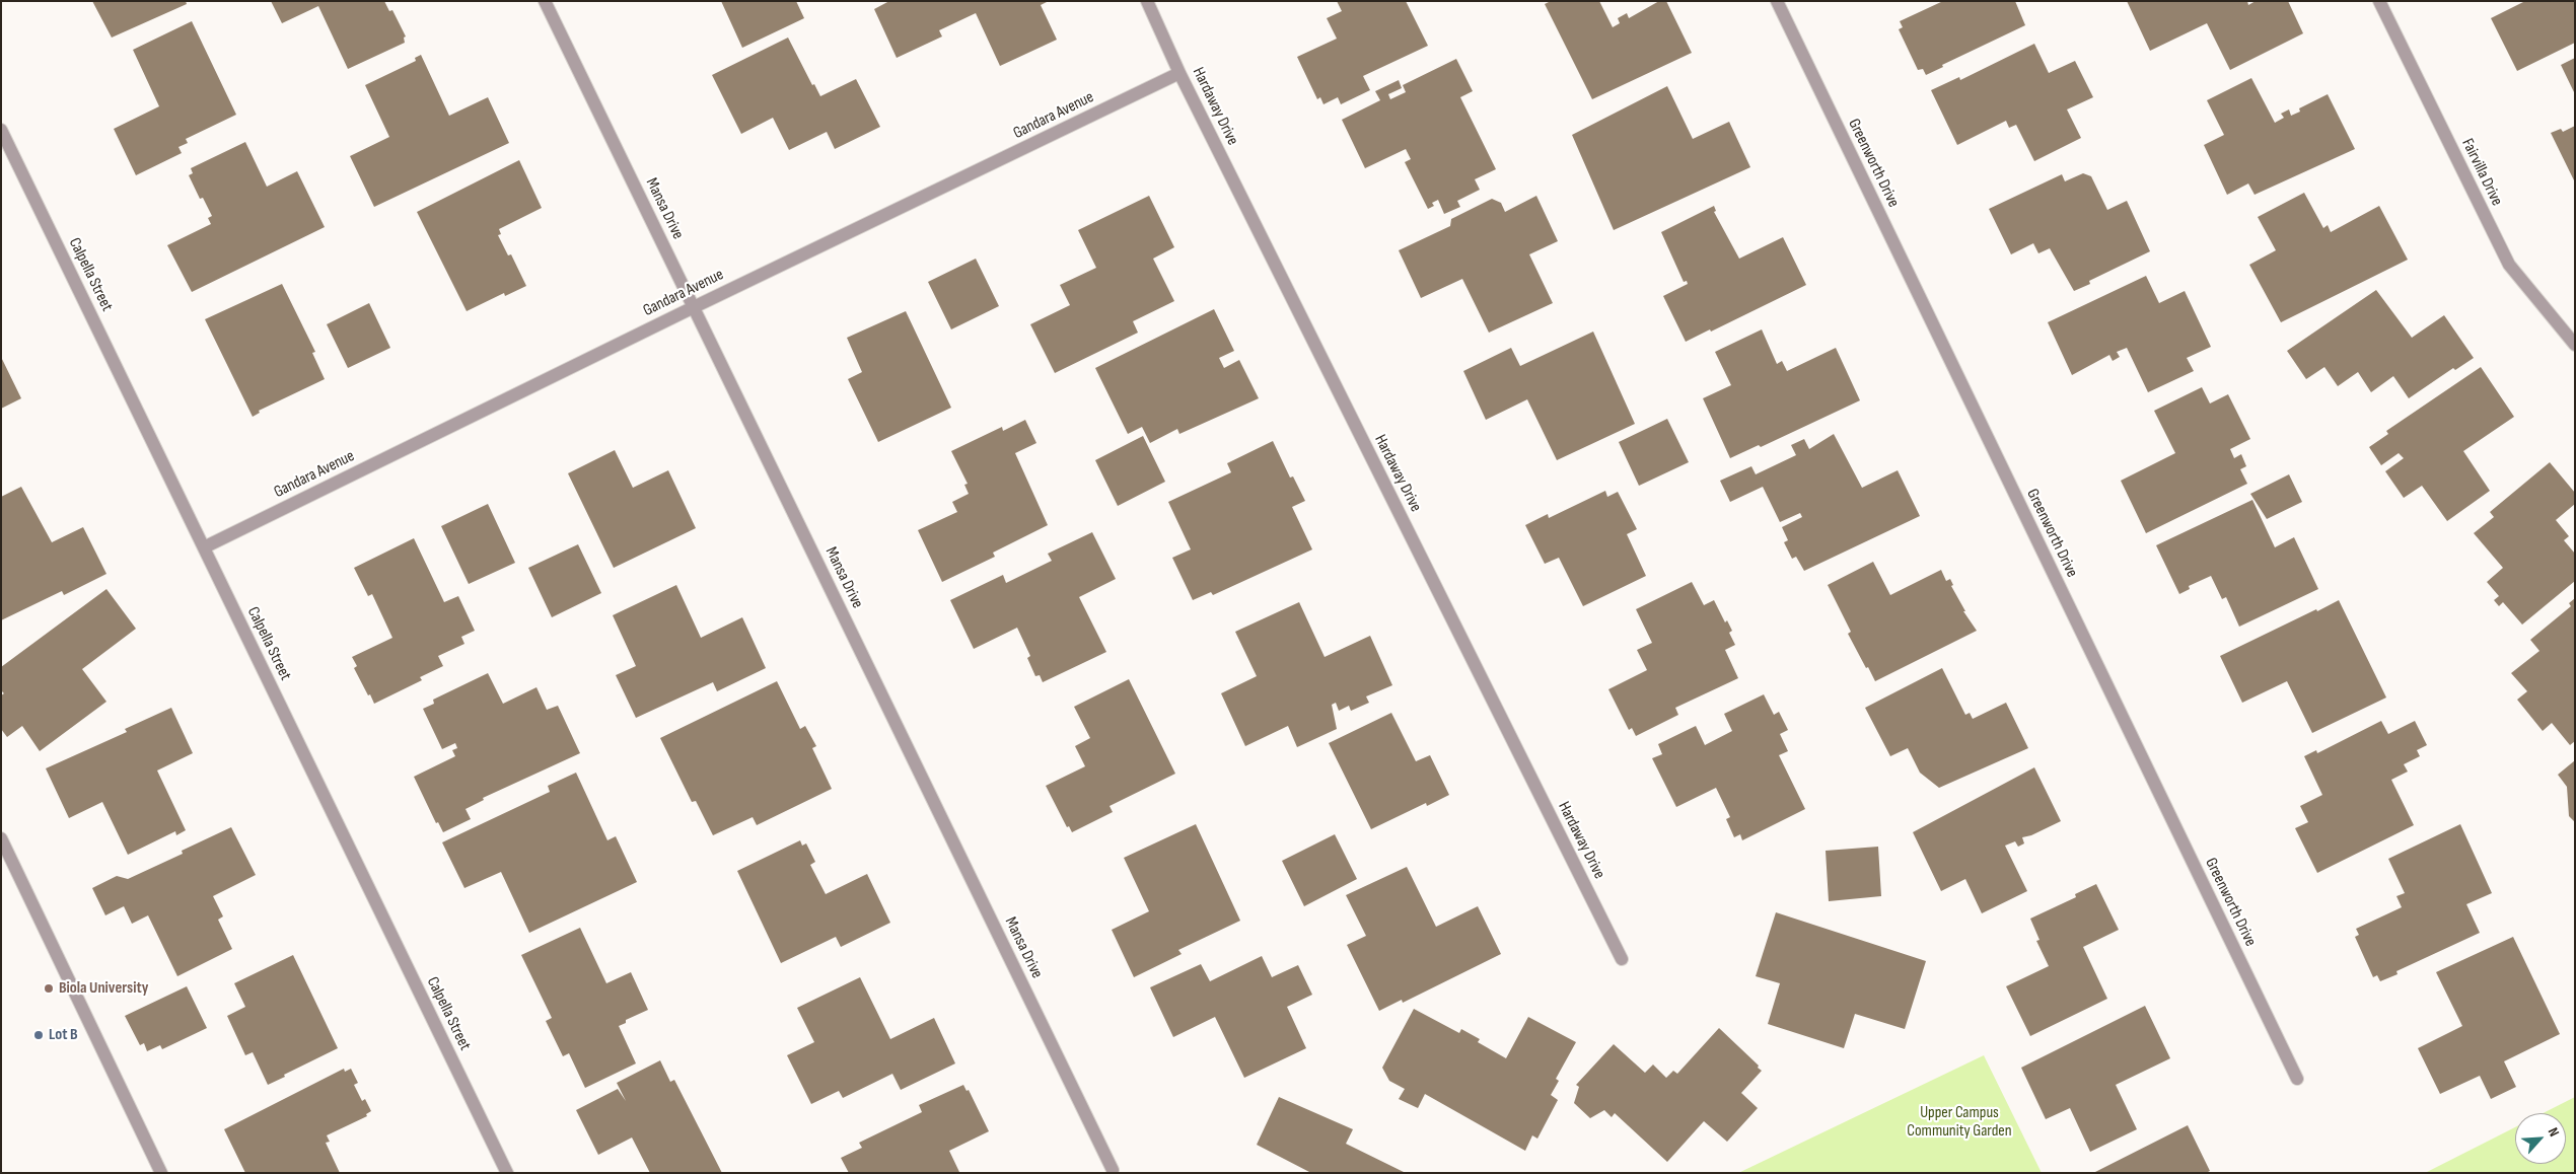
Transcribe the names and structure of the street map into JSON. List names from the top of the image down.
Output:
{
  "streets": {
    "street": [
      "Hardaway Drive",
      "Gandara Avenue",
      "Greenworth Drive",
      "Fairvilla Drive",
      "Mansa Drive",
      "Calpella Street"
    ]
  },
  "crossings": [
    ["Hardaway Drive", "Gandara Avenue"],
    ["Gandara Avenue", "Mansa Drive"],
    ["Gandara Avenue", "Calpella Street"]
  ],
  "parks": ["Upper Campus Community Garden"],
  "places": ["Biola University", "Lot B"],
  "north": "top right"
}
